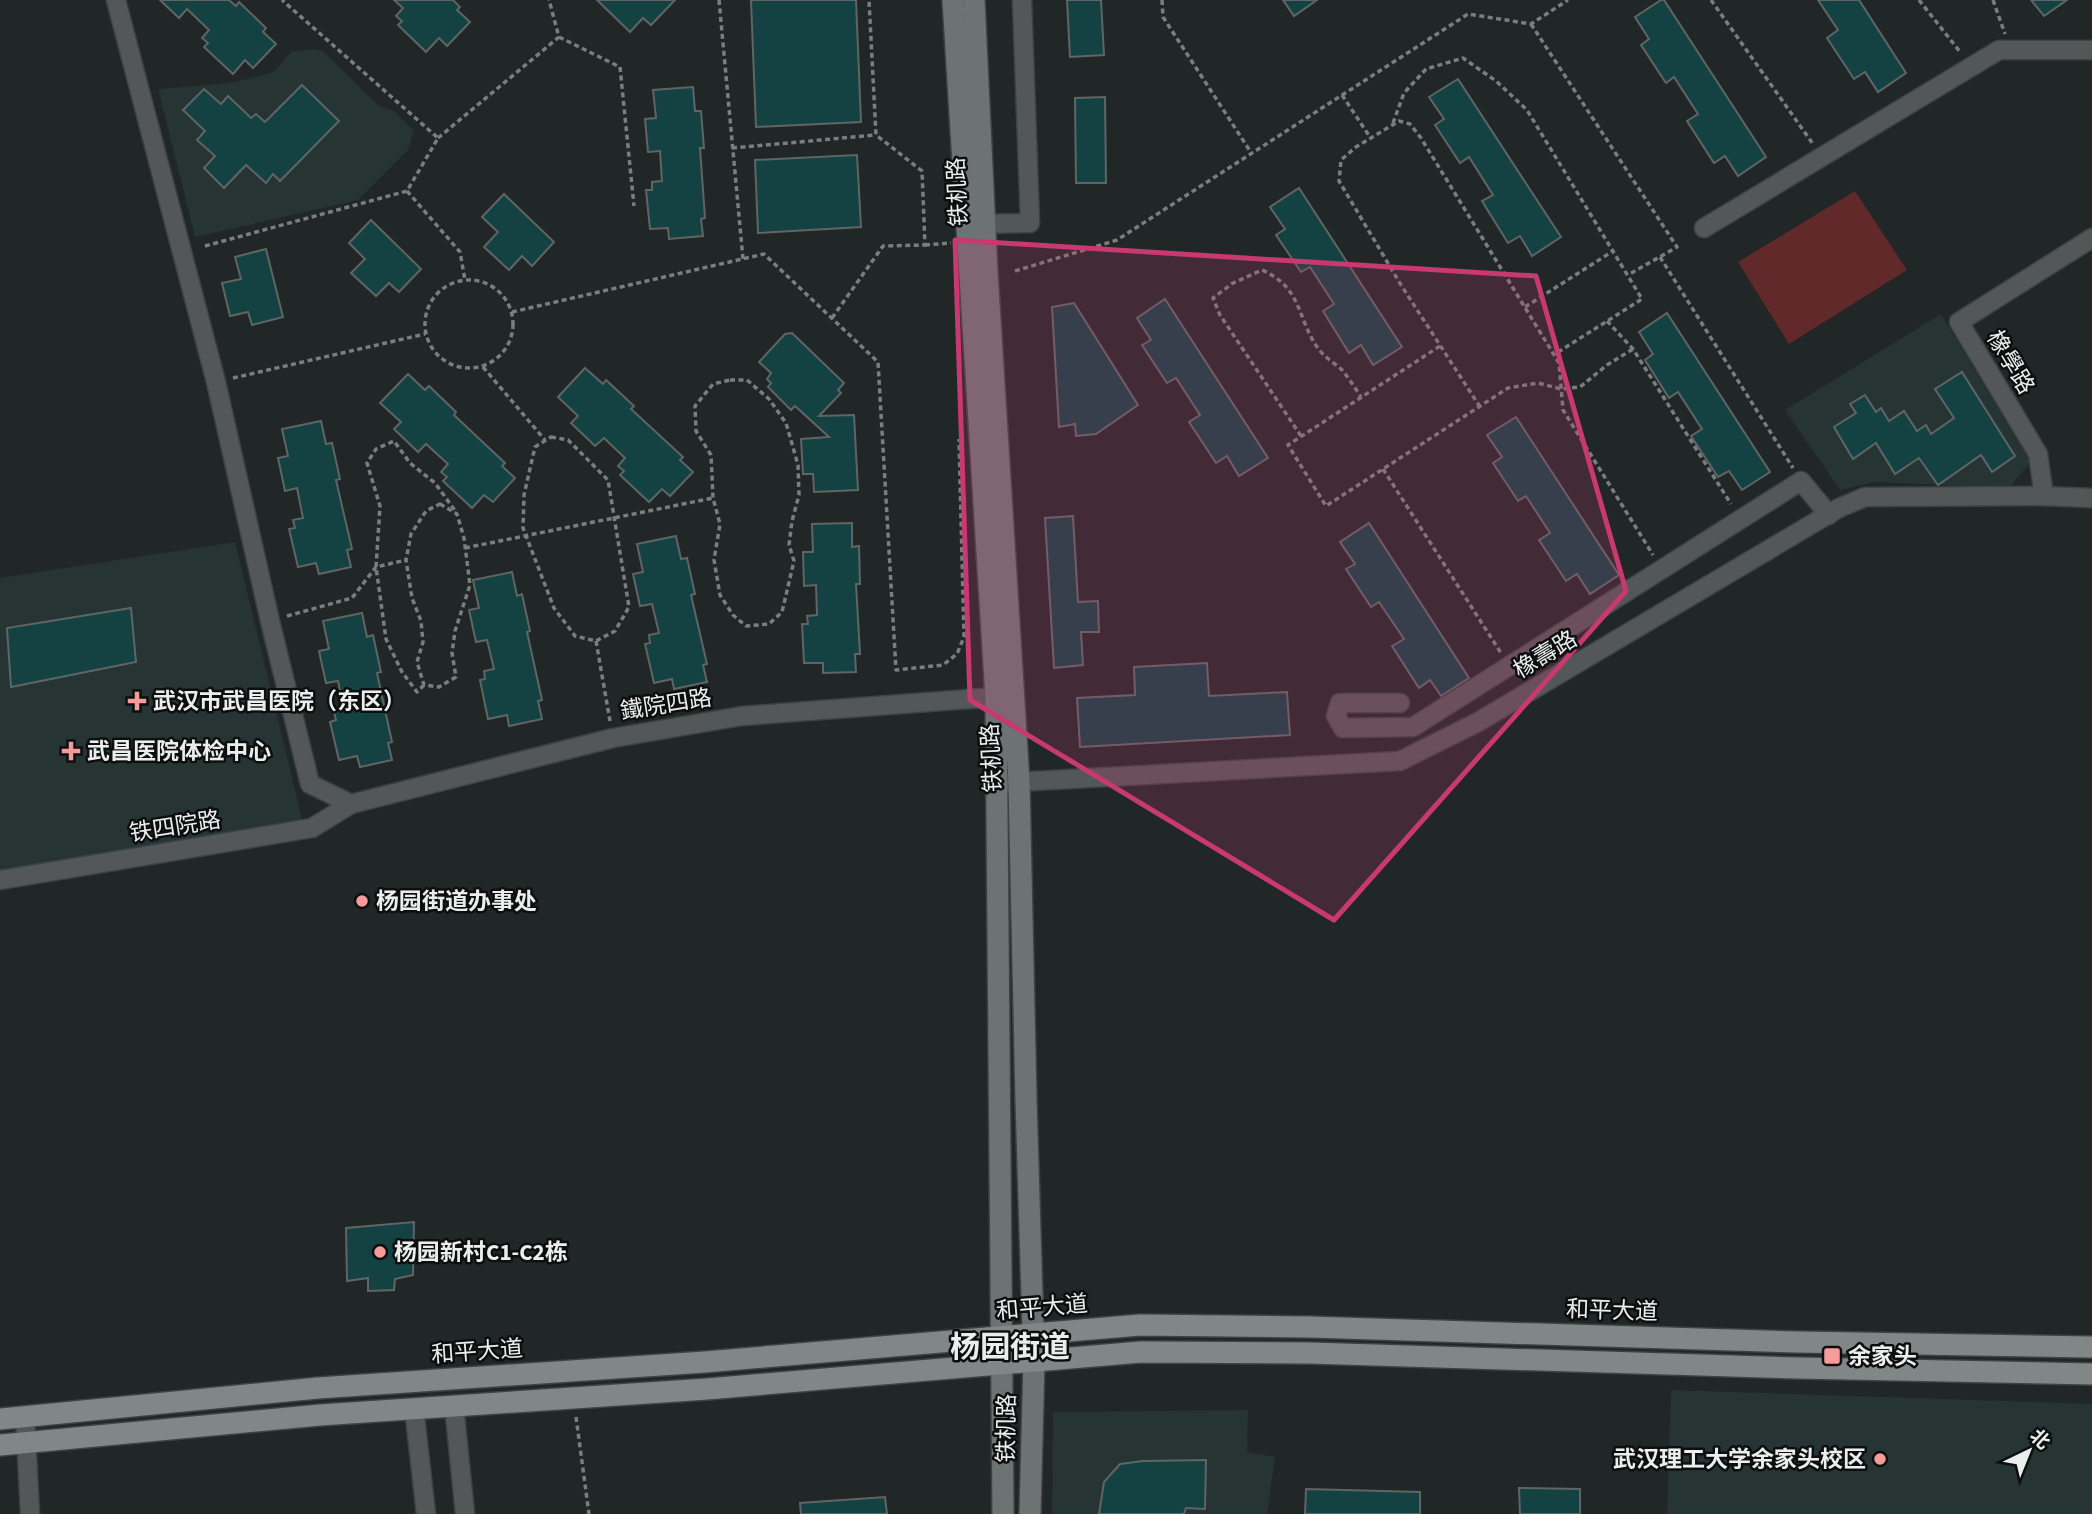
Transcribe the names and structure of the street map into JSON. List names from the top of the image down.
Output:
{
  "streets": {
    "main road": ["铁机路", "和平大道"],
    "street": [
      "橡學路",
      "橡壽路",
      "鐵院四路",
      "铁四院路"
    ]
  },
  "crossings": [
    ["铁机路", "橡壽路"],
    ["铁机路", "鐵院四路"],
    ["铁机路", "和平大道"],
    ["橡學路", "橡壽路"],
    ["鐵院四路", "铁四院路"]
  ],
  "districts": ["杨园街道"],
  "places": {
    "health": ["武汉市武昌医院（东区）", "武昌医院体检中心"],
    "other": ["杨园街道办事处", "杨园新村C1-C2栋", "武汉理工大学余家头校区"],
    "transit": ["余家头"]
  },
  "north": "top right"
}
